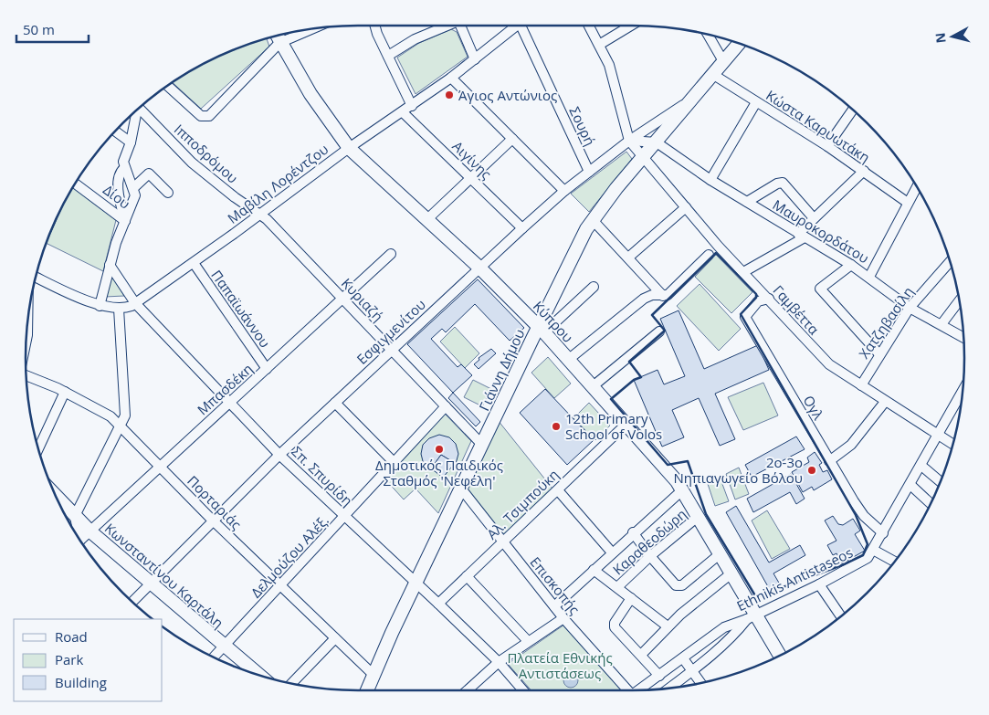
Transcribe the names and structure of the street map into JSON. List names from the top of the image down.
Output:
{
  "streets": {
    "street": [
      "Σουρή",
      "Κώστα Καρυωτάκη",
      "Ιπποδρόμου",
      "Αιγίνης",
      "Μαβίλη Λορέντζου",
      "Δίου",
      "Μαυροκορδάτου",
      "Κυριαζή",
      "Παπαϊωάννου",
      "Γαμβέττα",
      "Κύπρου",
      "Χατζηβασίλη",
      "Εσφιγμενίτου",
      "Γιάννη Δήμου",
      "Μπασδέκη",
      "Ογλ",
      "Σπ. Σπυρίδη",
      "Πορταριάς",
      "Αλ. Τσιμπούκη",
      "Καραθεοδώρη",
      "Δελμούζου Αλέξ.",
      "Κωνσταντίνου Καρτάλη",
      "Ethnikis Antistaseos",
      "Επισκοπής"
    ]
  },
  "crossings": [
    ["Σουρή", "Εσφιγμενίτου"],
    ["Κώστα Καρυωτάκη", "Γιάννη Δήμου"],
    ["Ιπποδρόμου", "Μαβίλη Λορέντζου"],
    ["Ιπποδρόμου", "Κυριαζή"],
    ["Αιγίνης", "Μαβίλη Λορέντζου"],
    ["Αιγίνης", "Εσφιγμενίτου"],
    ["Μαβίλη Λορέντζου", "Κυριαζή"],
    ["Μαβίλη Λορέντζου", "Παπαϊωάννου"],
    ["Μαβίλη Λορέντζου", "Κύπρου"],
    ["Μαβίλη Λορέντζου", "Σπ. Σπυρίδη"],
    ["Μαυροκορδάτου", "Χατζηβασίλη"],
    ["Μαυροκορδάτου", "Γιάννη Δήμου"],
    ["Κυριαζή", "Εσφιγμενίτου"],
    ["Κυριαζή", "Γιάννη Δήμου"],
    ["Κυριαζή", "Μπασδέκη"],
    ["Κυριαζή", "Δελμούζου Αλέξ."],
    ["Παπαϊωάννου", "Μπασδέκη"],
    ["Γαμβέττα", "Χατζηβασίλη"],
    ["Γαμβέττα", "Εσφιγμενίτου"],
    ["Γαμβέττα", "Γιάννη Δήμου"],
    ["Γαμβέττα", "Ογλ"],
    ["Γαμβέττα", "Ethnikis Antistaseos"],
    ["Κύπρου", "Εσφιγμενίτου"],
    ["Κύπρου", "Γιάννη Δήμου"],
    ["Κύπρου", "Αλ. Τσιμπούκη"],
    ["Κύπρου", "Καραθεοδώρη"],
    ["Κύπρου", "Ethnikis Antistaseos"],
    ["Εσφιγμενίτου", "Γιάννη Δήμου"],
    ["Εσφιγμενίτου", "Σπ. Σπυρίδη"],
    ["Εσφιγμενίτου", "Πορταριάς"],
    ["Εσφιγμενίτου", "Κωνσταντίνου Καρτάλη"],
    ["Γιάννη Δήμου", "Σπ. Σπυρίδη"],
    ["Γιάννη Δήμου", "Πορταριάς"],
    ["Γιάννη Δήμου", "Επισκοπής"],
    ["Μπασδέκη", "Σπ. Σπυρίδη"],
    ["Μπασδέκη", "Πορταριάς"],
    ["Μπασδέκη", "Κωνσταντίνου Καρτάλη"],
    ["Ογλ", "Ethnikis Antistaseos"],
    ["Σπ. Σπυρίδη", "Αλ. Τσιμπούκη"],
    ["Σπ. Σπυρίδη", "Δελμούζου Αλέξ."],
    ["Πορταριάς", "Δελμούζου Αλέξ."],
    ["Αλ. Τσιμπούκη", "Επισκοπής"],
    ["Δελμούζου Αλέξ.", "Κωνσταντίνου Καρτάλη"]
  ],
  "parks": ["Πλατεία Εθνικής Αντιστάσεως"],
  "places": [
    "Άγιος Αντώνιος",
    "12th Primary School of Volos",
    "Δημοτικός Παιδικός Σταθμός 'Νεφέλη'",
    "2ο-3ο Νηπιαγωγείο Βόλου"
  ],
  "legend": ["Road", "Park", "Building"],
  "scale_bar": "50 m",
  "north": "left"
}
